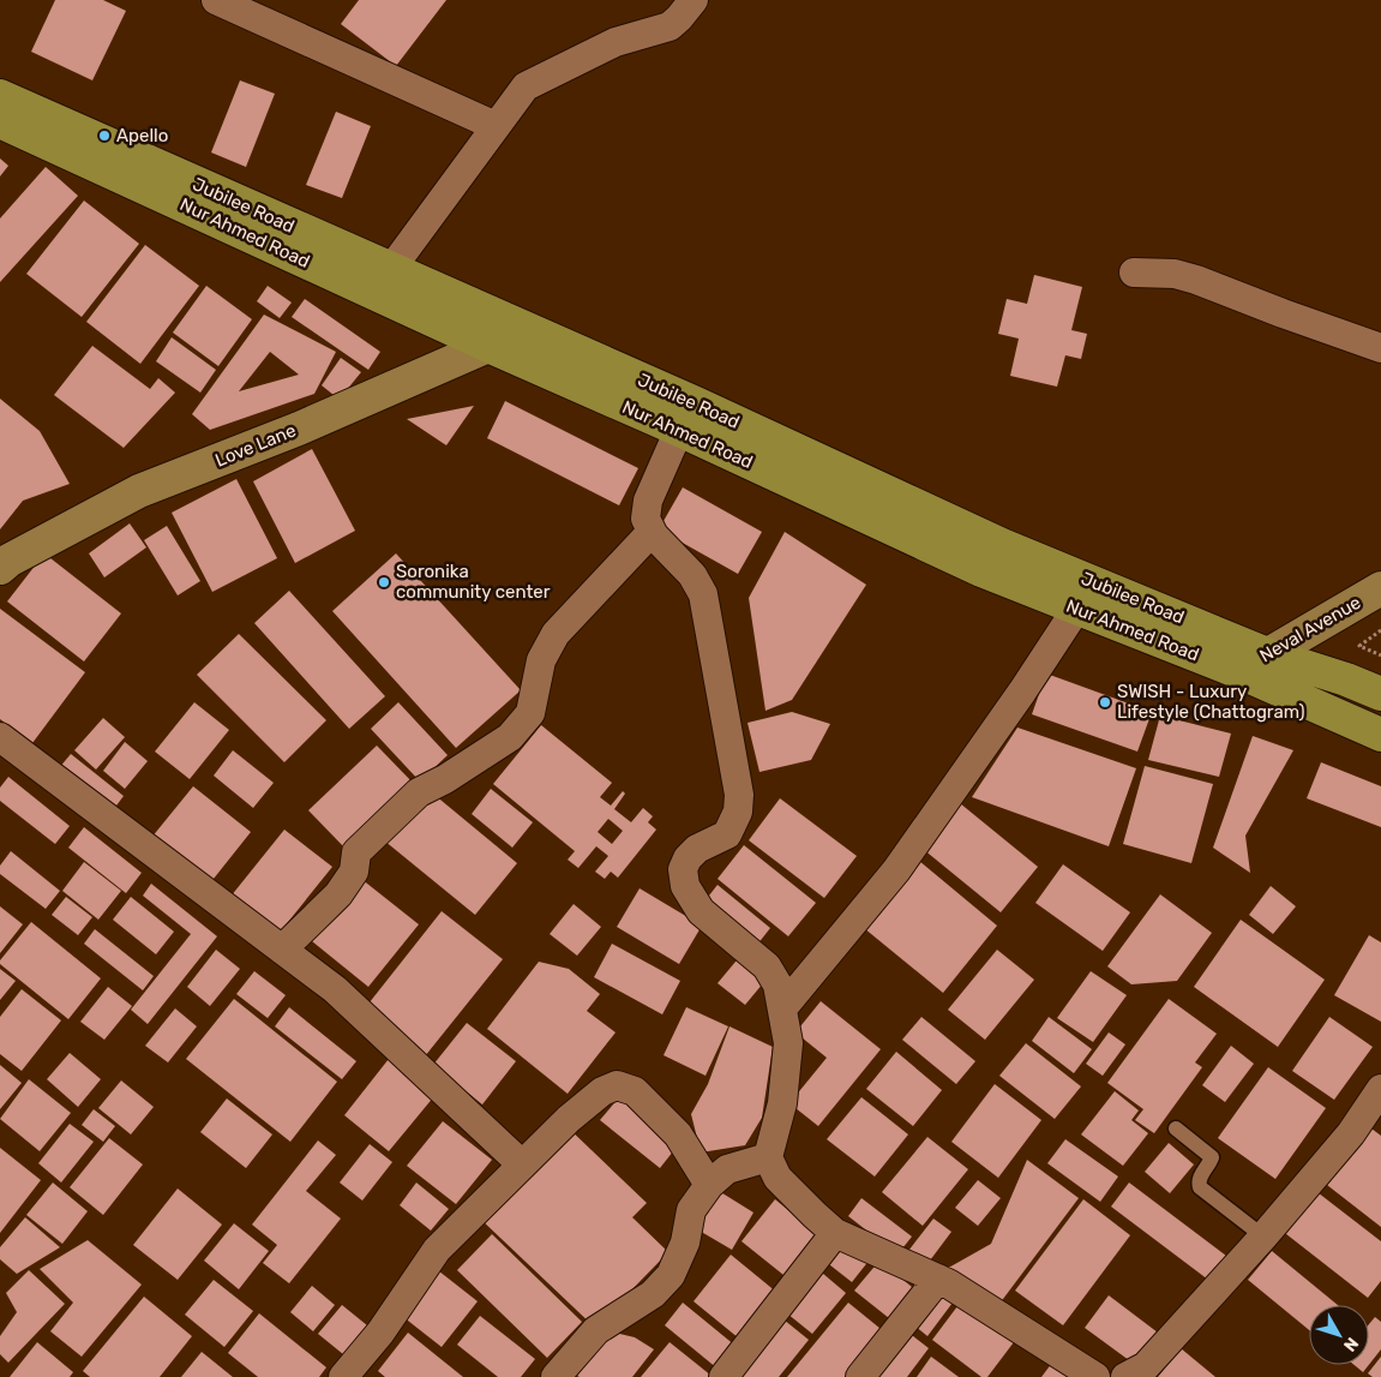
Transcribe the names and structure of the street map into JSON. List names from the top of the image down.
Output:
{
  "streets": {
    "main road": [
      "Jubilee Road",
      "Nur Ahmed Road",
      "Love Lane",
      "Neval Avenue"
    ]
  },
  "crossings": [
    ["Jubilee Road", "Nur Ahmed Road"],
    ["Jubilee Road", "Love Lane"],
    ["Jubilee Road", "Neval Avenue"],
    ["Nur Ahmed Road", "Love Lane"],
    ["Nur Ahmed Road", "Neval Avenue"]
  ],
  "places": ["Apello", "Soronika community center", "SWISH - Luxury Lifestyle (Chattogram)"],
  "north": "bottom right"
}
